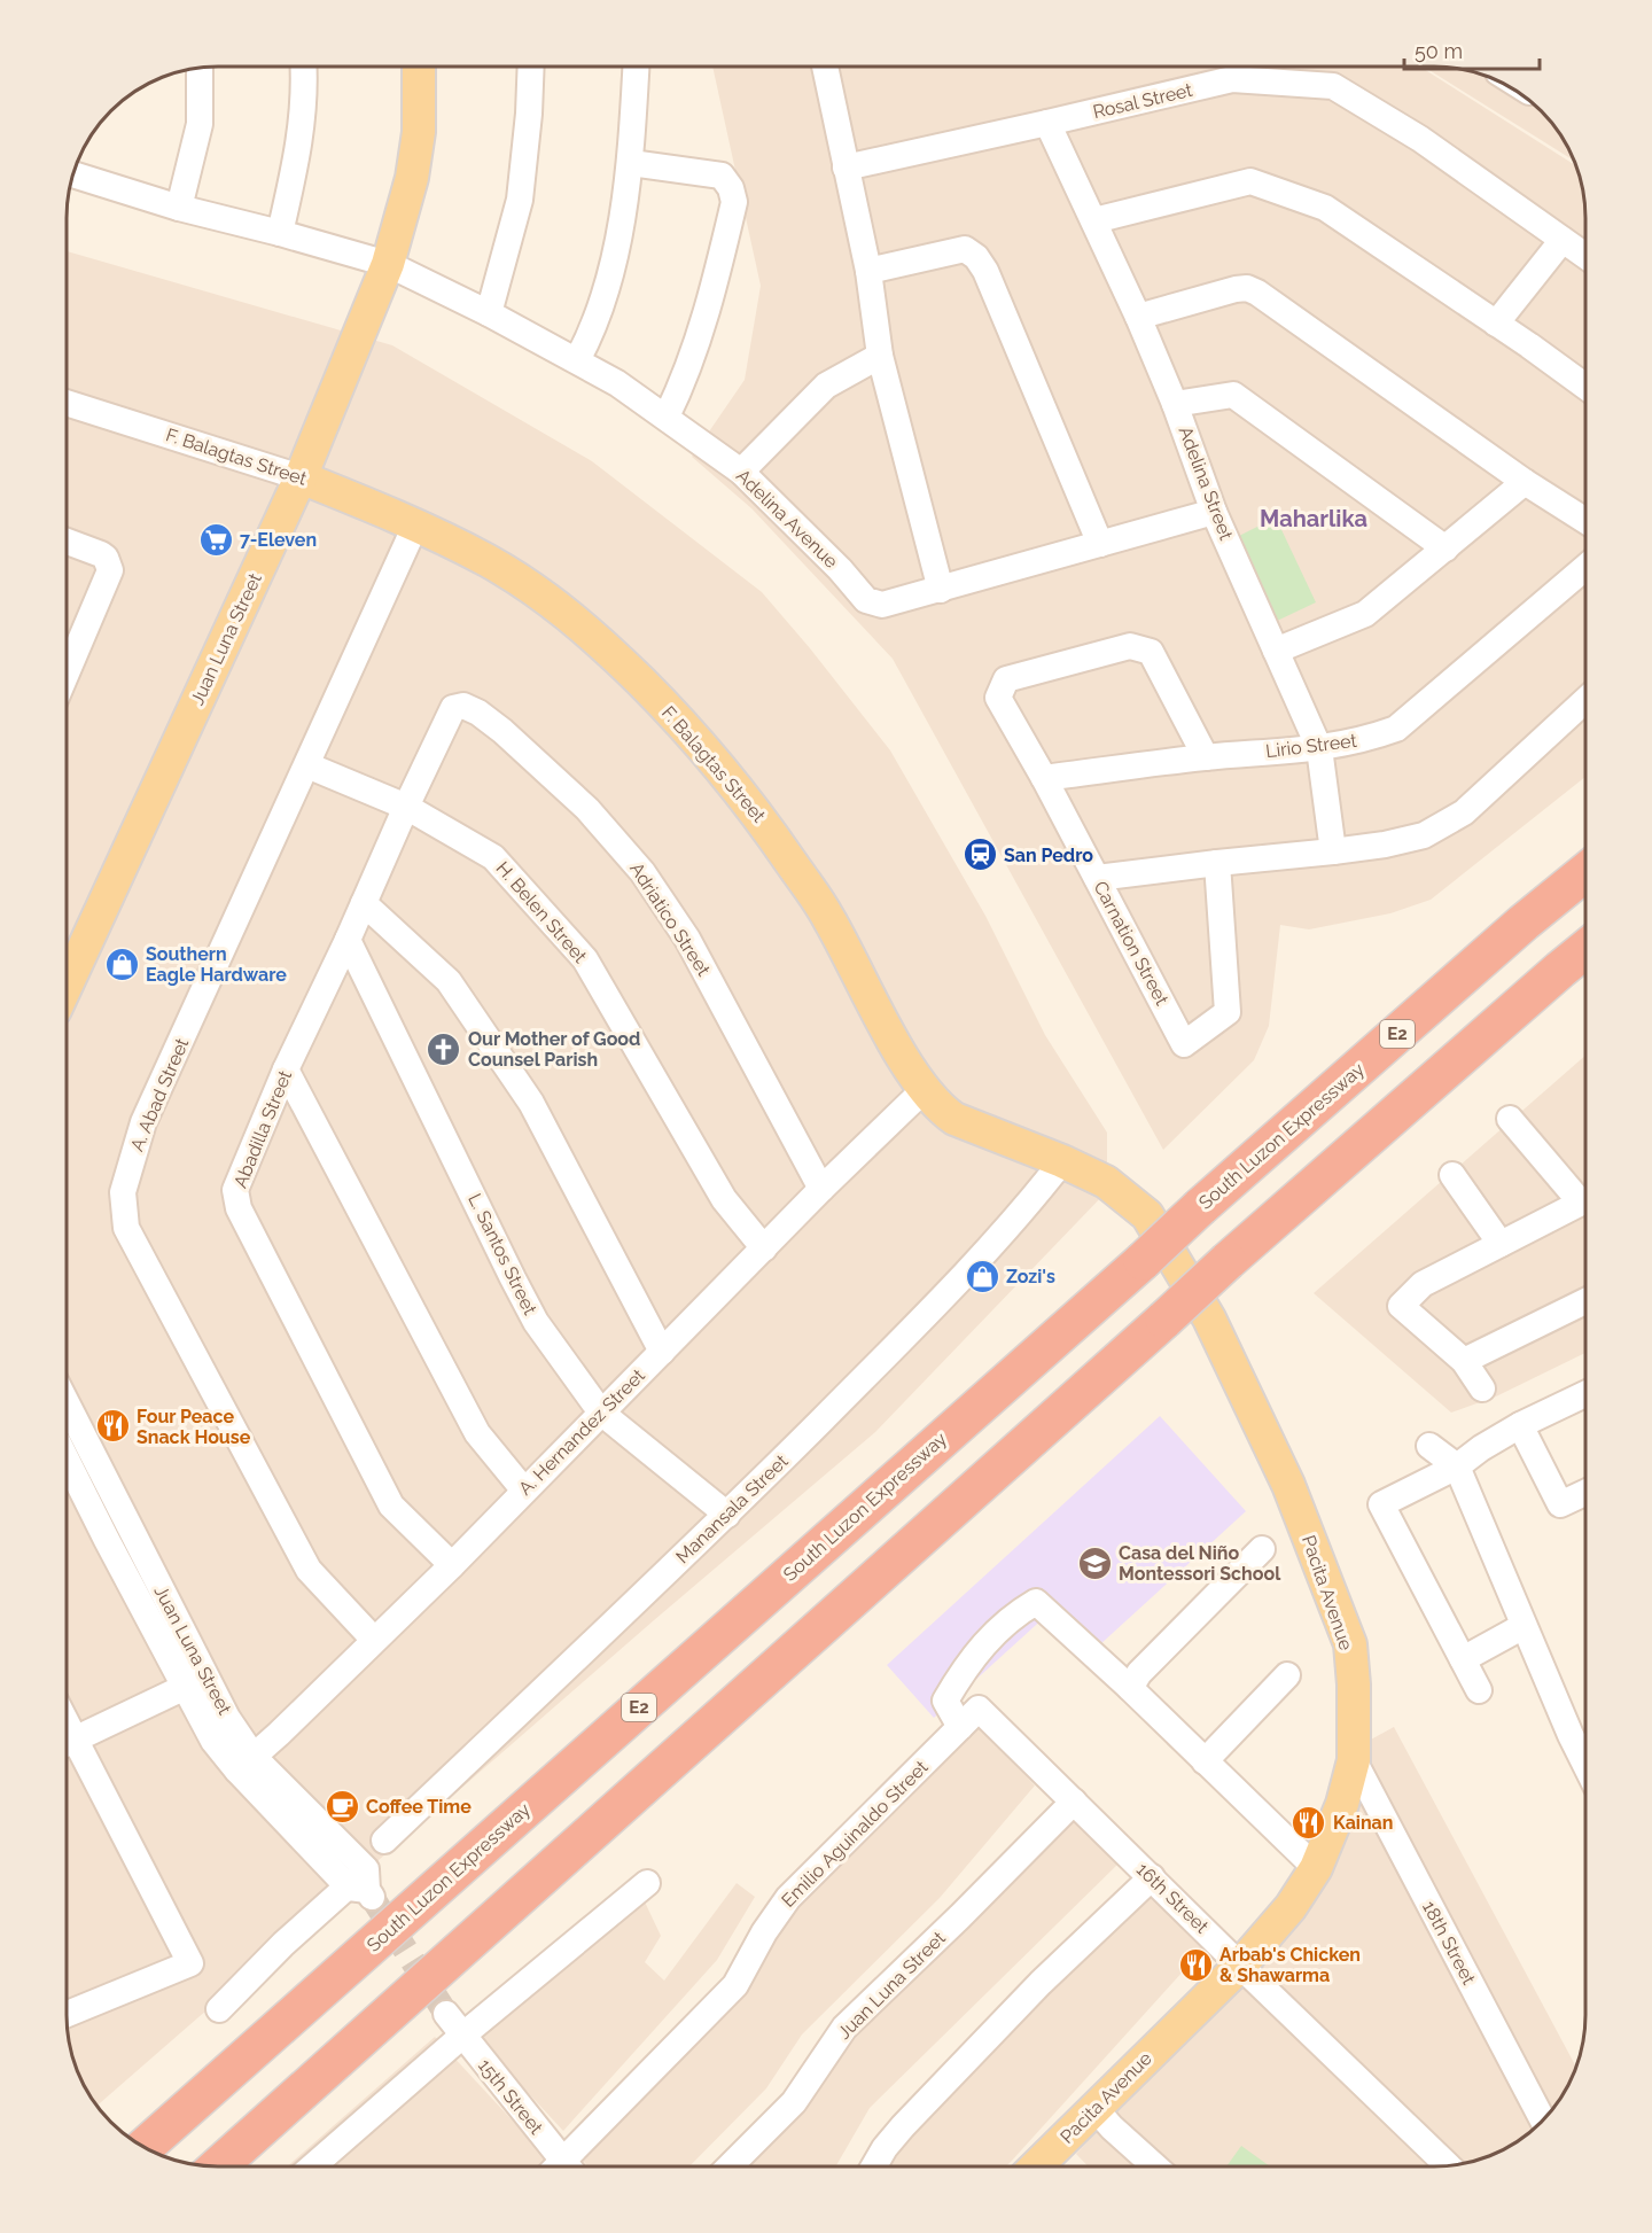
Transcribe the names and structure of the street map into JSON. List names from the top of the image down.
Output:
{
  "streets": {
    "highway": ["E2", "South Luzon Expressway"],
    "main road": ["F. Balagtas Street", "Juan Luna Street", "Pacita Avenue"],
    "street": [
      "Rosal Street",
      "Adelina Street",
      "Adelina Avenue",
      "Lirio Street",
      "H. Belen Street",
      "Adriatico Street",
      "Carnation Street",
      "A. Abad Street",
      "Abadilla Street",
      "L. Santos Street",
      "A. Hernandez Street",
      "Manansala Street",
      "Emilio Aguinaldo Street",
      "16th Street",
      "18th Street",
      "15th Street"
    ]
  },
  "crossings": [
    ["Rosal Street", "Adelina Street"],
    ["F. Balagtas Street", "Juan Luna Street"],
    ["F. Balagtas Street", "A. Abad Street"],
    ["F. Balagtas Street", "A. Hernandez Street"],
    ["F. Balagtas Street", "Manansala Street"],
    ["F. Balagtas Street", "Pacita Avenue"],
    ["Adelina Street", "Adelina Avenue"],
    ["Adelina Street", "Lirio Street"],
    ["Adelina Avenue", "Juan Luna Street"],
    ["Juan Luna Street", "A. Hernandez Street"],
    ["Juan Luna Street", "16th Street"],
    ["Lirio Street", "Carnation Street"],
    ["H. Belen Street", "A. Abad Street"],
    ["H. Belen Street", "Abadilla Street"],
    ["H. Belen Street", "A. Hernandez Street"],
    ["Adriatico Street", "Abadilla Street"],
    ["Adriatico Street", "A. Hernandez Street"],
    ["A. Abad Street", "A. Hernandez Street"],
    ["Abadilla Street", "L. Santos Street"],
    ["Abadilla Street", "A. Hernandez Street"],
    ["L. Santos Street", "A. Hernandez Street"],
    ["L. Santos Street", "Manansala Street"],
    ["Pacita Avenue", "16th Street"],
    ["Pacita Avenue", "18th Street"],
    ["Emilio Aguinaldo Street", "16th Street"]
  ],
  "districts": ["Maharlika"],
  "places": {
    "supermarket": ["7-Eleven"],
    "station": ["San Pedro"],
    "shop": ["Southern Eagle Hardware", "Zozi's"],
    "church": ["Our Mother of Good Counsel Parish"],
    "restaurant": ["Four Peace Snack House", "Kainan", "Arbab's Chicken & Shawarma"],
    "school or university": ["Casa del Niño Montessori School"],
    "cafe": ["Coffee Time"]
  },
  "scale_bar": "50 m"
}
